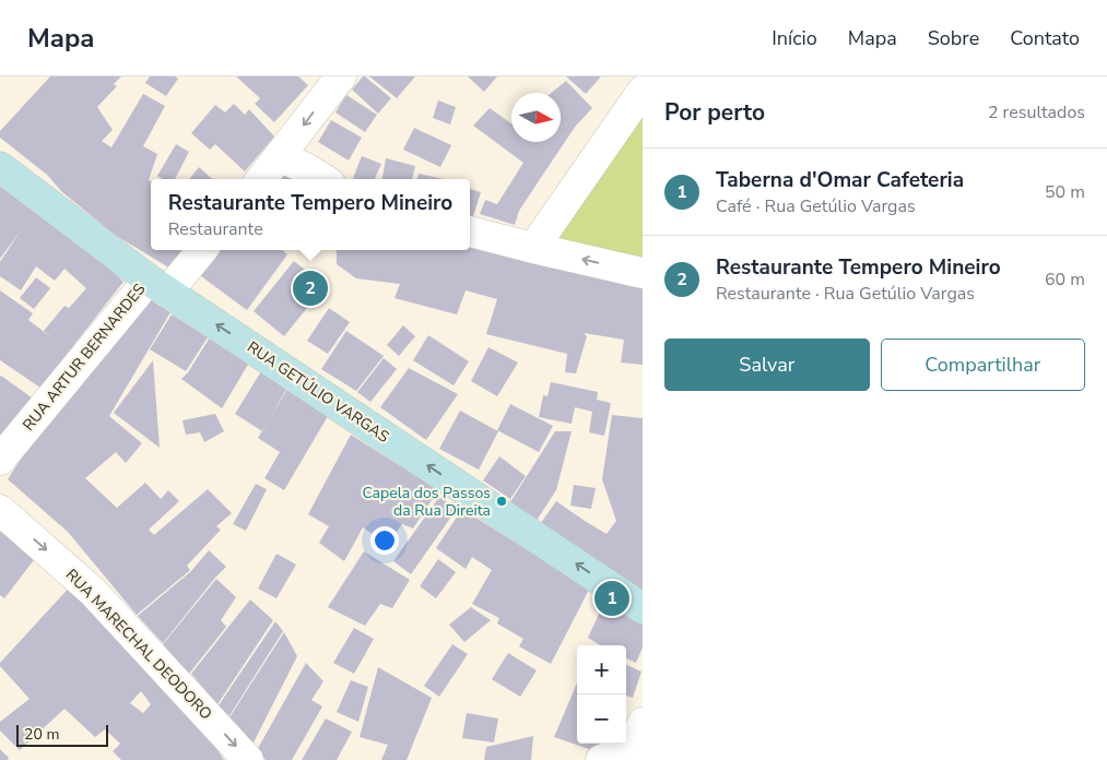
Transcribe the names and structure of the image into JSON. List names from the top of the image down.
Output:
{
  "streets": {
    "street": ["RUA ARTUR BERNARDES", "RUA GETÚLIO VARGAS", "RUA MARECHAL DEODORO"]
  },
  "crossings": [
    ["RUA ARTUR BERNARDES", "RUA GETÚLIO VARGAS"]
  ],
  "one_way": ["RUA MARECHAL DEODORO"],
  "places": ["Capela dos Passos da Rua Direita"],
  "scale_bar": "20 m",
  "north": "right",
  "page": {
    "header": "Mapa",
    "nav": [
      "Início",
      "Mapa",
      "Sobre",
      "Contato"
    ],
    "heading": ["Por perto", "2 resultados"],
    "list": [
      {
        "mark": "1",
        "name": "Taberna d'Omar Cafeteria",
        "note": "Café · Rua Getúlio Vargas",
        "value": "50 m"
      },
      {
        "mark": "2",
        "name": "Restaurante Tempero Mineiro",
        "note": "Restaurante · Rua Getúlio Vargas",
        "value": "60 m"
      }
    ],
    "popup": ["Restaurante Tempero Mineiro", "Restaurante"],
    "pins": ["2", "1"],
    "buttons": ["Salvar", "Compartilhar"],
    "map_buttons": ["+", "−"],
    "scale": "20 m"
  }
}
